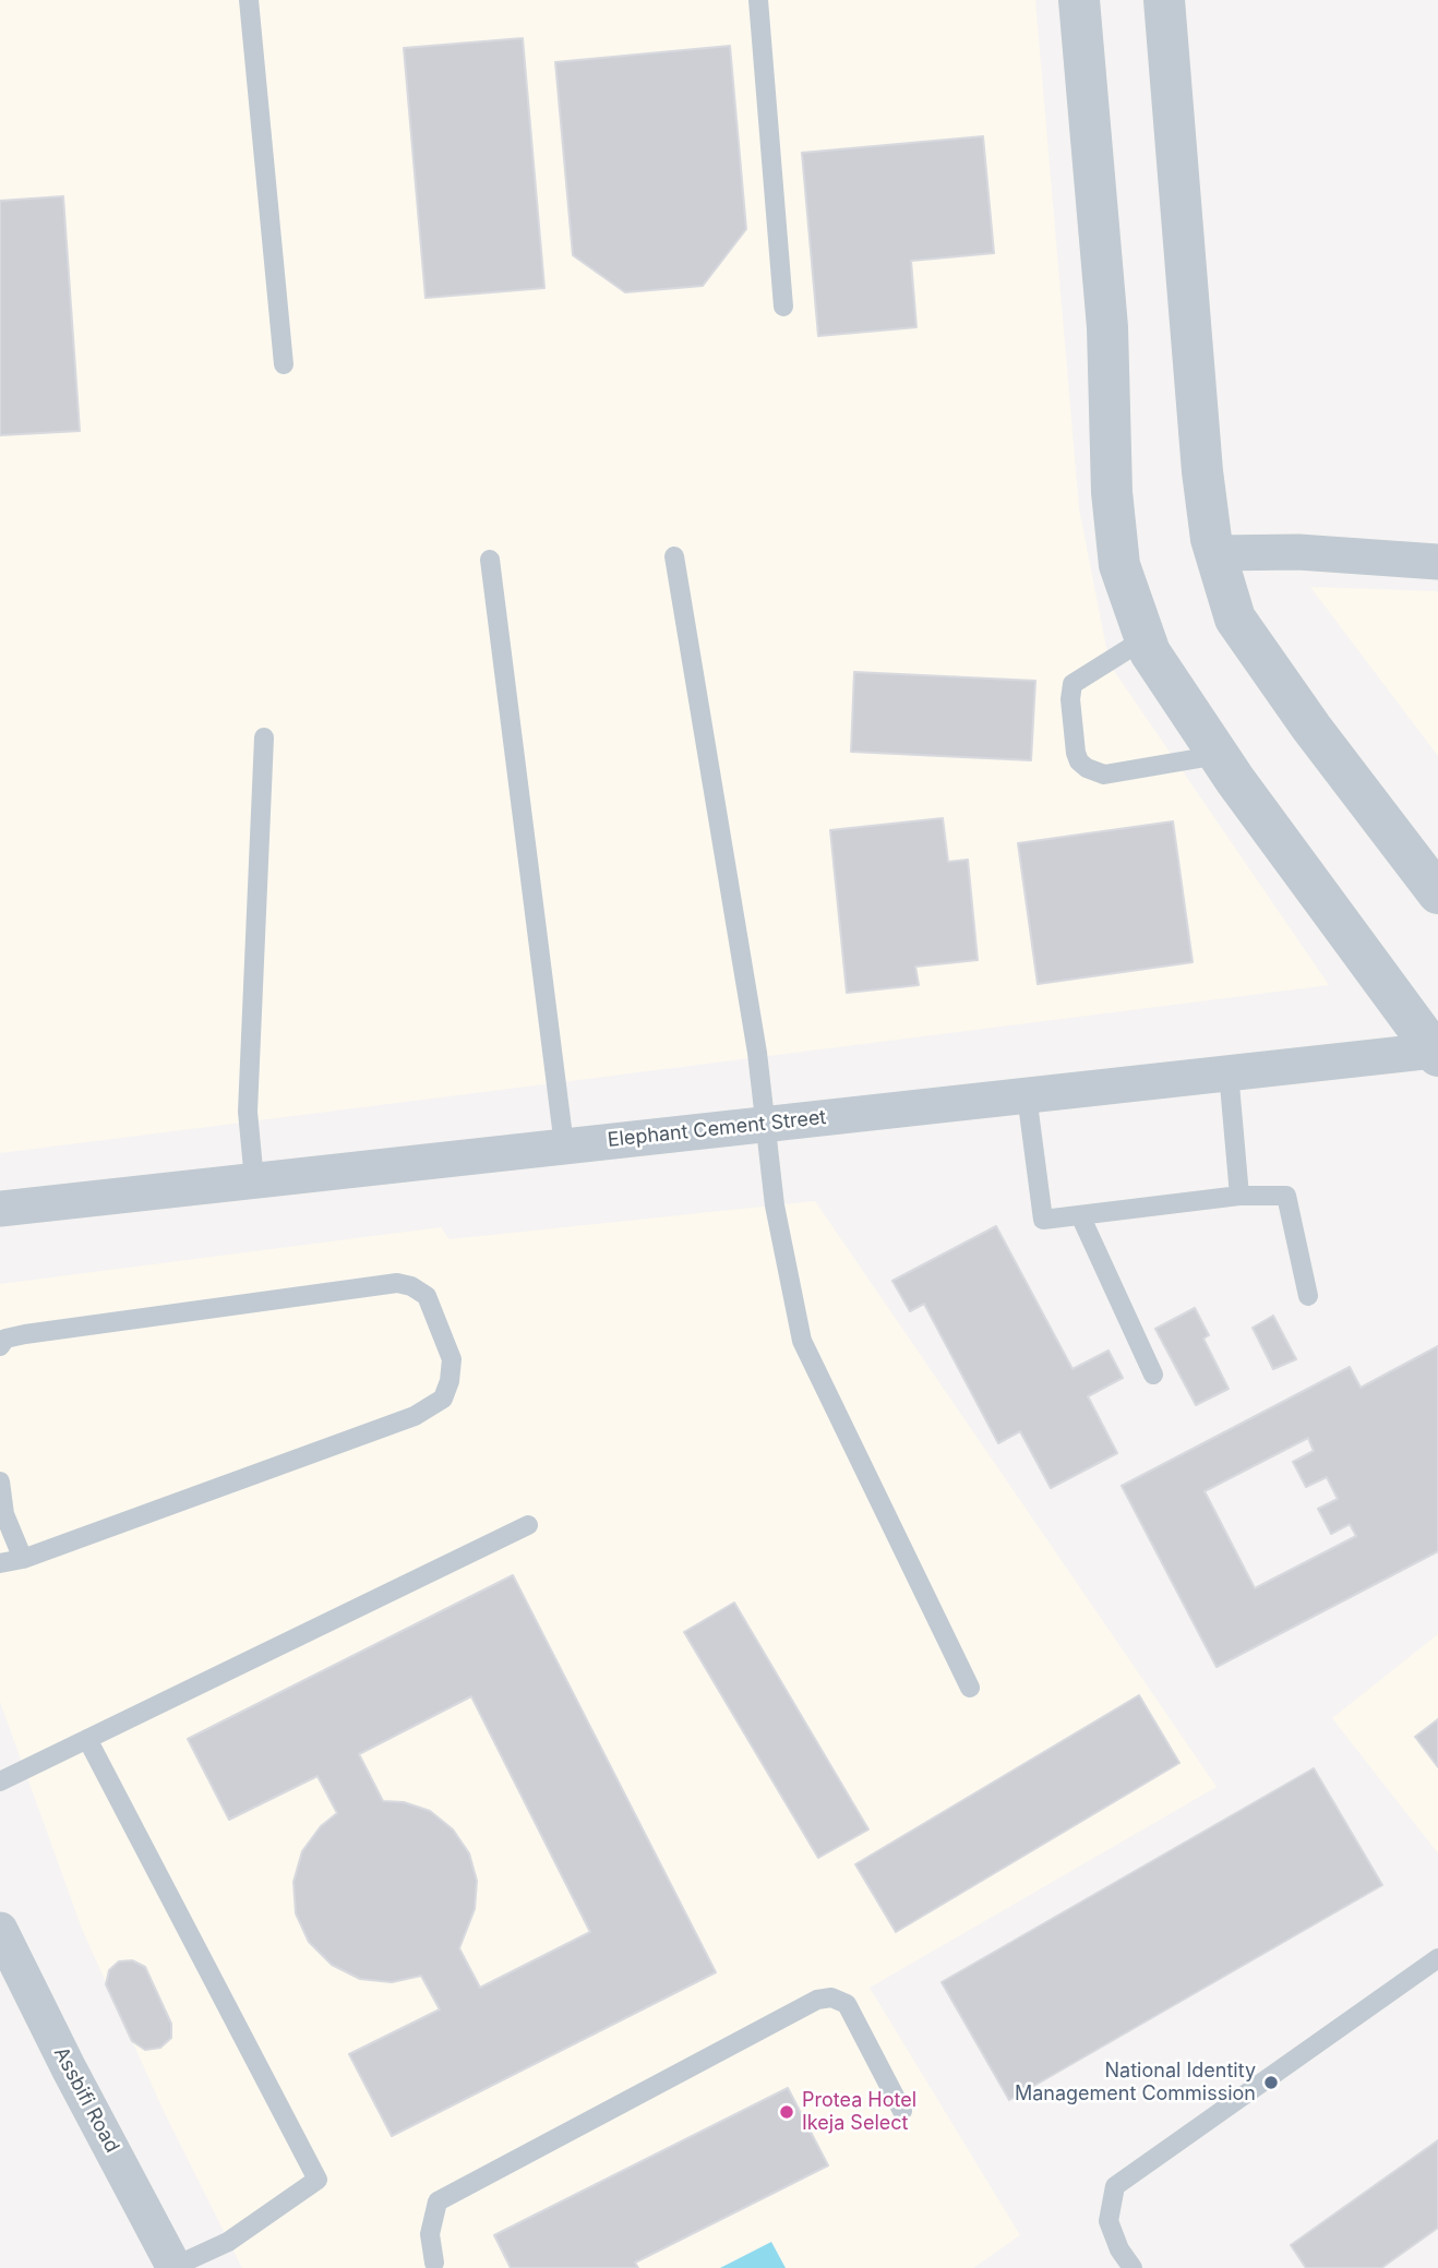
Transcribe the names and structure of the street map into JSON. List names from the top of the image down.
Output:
{
  "streets": {
    "street": ["Elephant Cement Street", "Assbifi Road"]
  },
  "places": ["National Identity Management Commission", "Protea Hotel Ikeja Select"]
}
